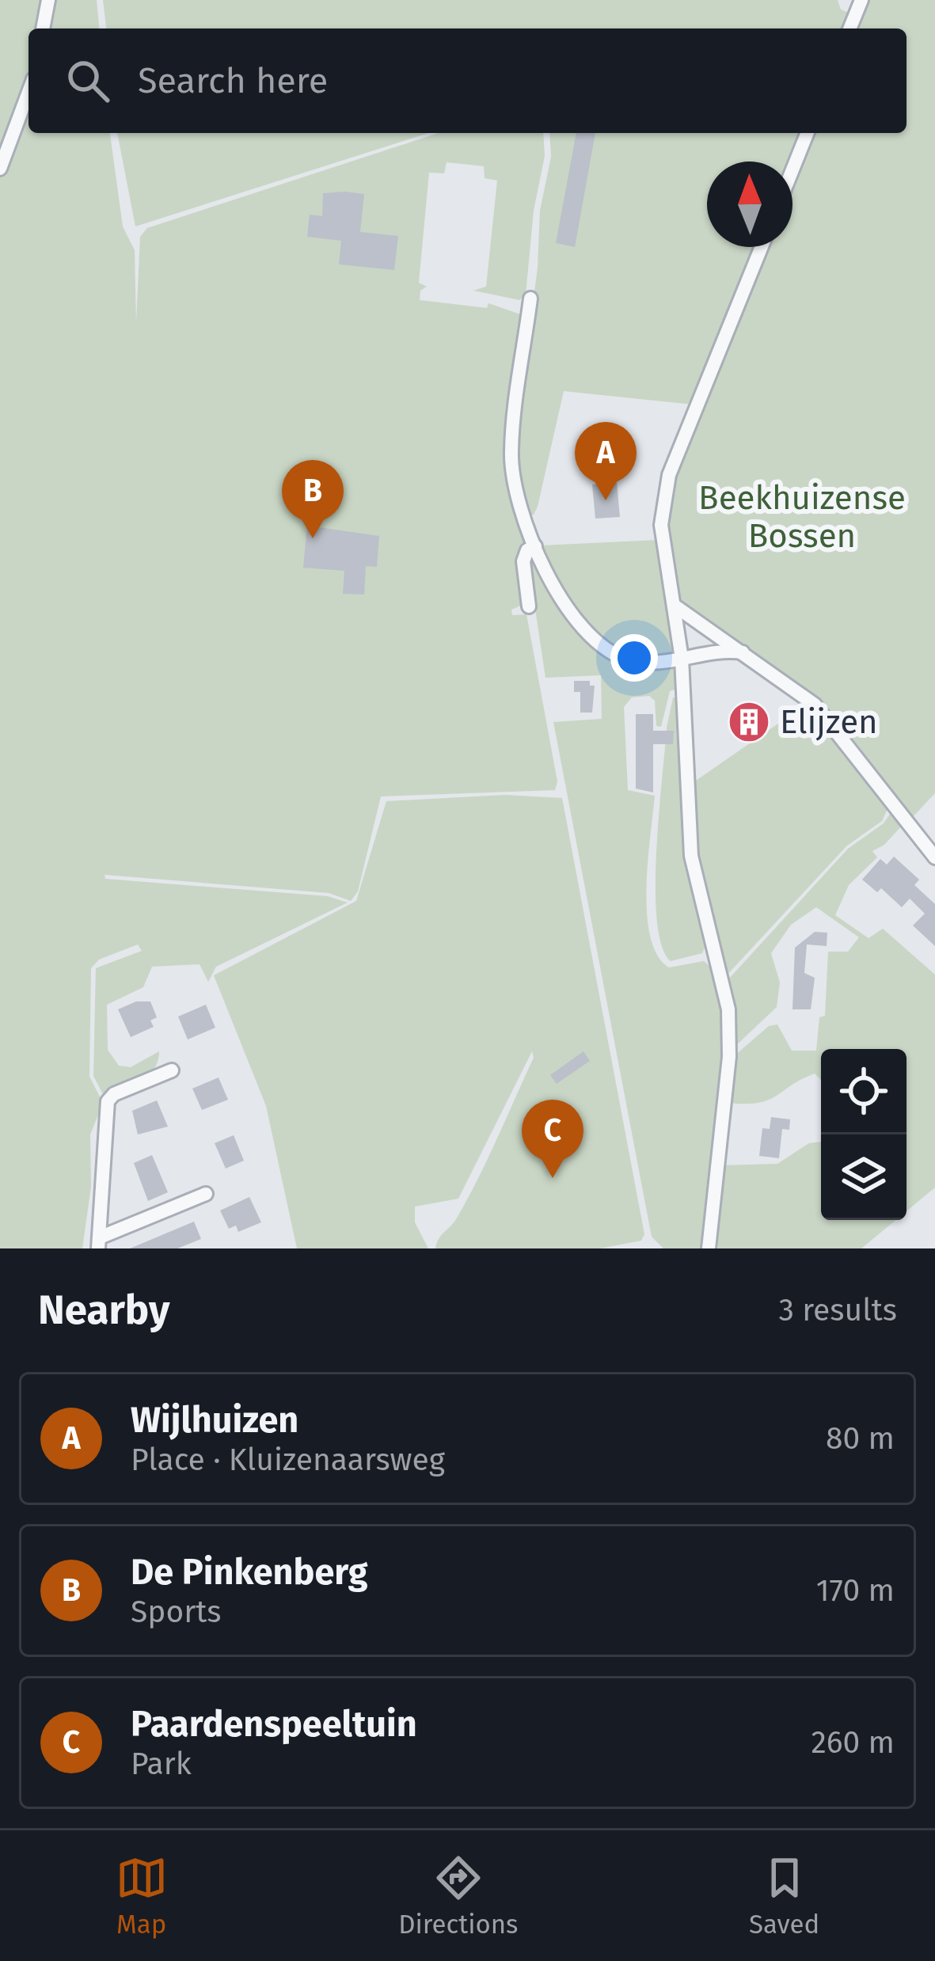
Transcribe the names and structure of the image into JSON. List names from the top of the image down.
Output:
{
  "parks": ["Beekhuizense Bossen"],
  "places": {
    "building": ["Elijzen"]
  },
  "north": "top",
  "page": {
    "search": "Search here",
    "pins": ["A", "B", "C"],
    "heading": ["Nearby", "3 results"],
    "list": [
      {
        "mark": "A",
        "name": "Wijlhuizen",
        "note": "Place · Kluizenaarsweg",
        "value": "80 m"
      },
      {
        "mark": "B",
        "name": "De Pinkenberg",
        "note": "Sports",
        "value": "170 m"
      },
      {
        "mark": "C",
        "name": "Paardenspeeltuin",
        "note": "Park",
        "value": "260 m"
      }
    ],
    "nav": ["Map", "Directions", "Saved"]
  }
}
